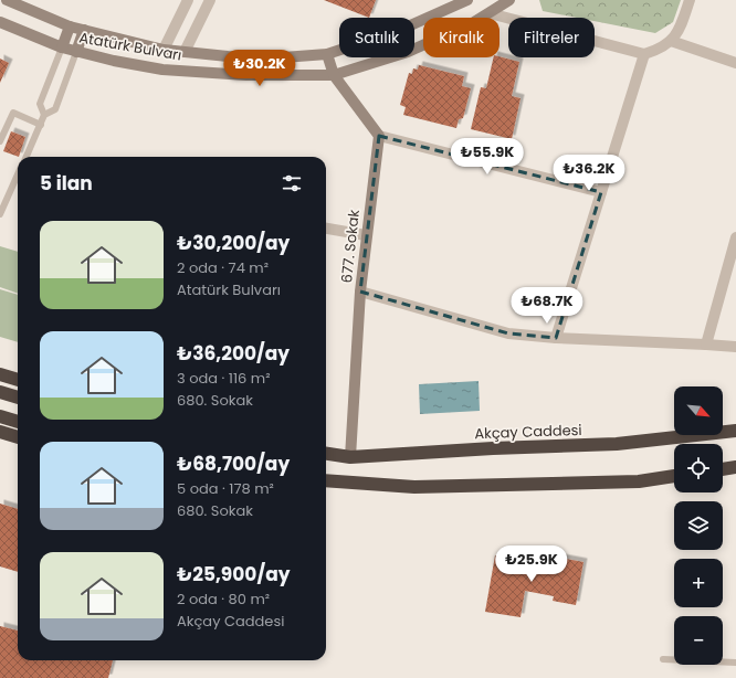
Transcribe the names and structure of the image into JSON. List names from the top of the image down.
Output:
{
  "streets": {
    "highway": ["Akçay Caddesi"],
    "street": ["Atatürk Bulvarı", "677. Sokak"]
  },
  "crossings": [
    ["677. Sokak", "Akçay Caddesi"]
  ],
  "north": "bottom right",
  "page": {
    "chip": ["Satılık", "Kiralık", "Filtreler"],
    "price": [
      "₺30.2K",
      "₺55.9K",
      "₺36.2K",
      "₺68.7K",
      "₺25.9K"
    ],
    "heading": "5 ilan",
    "list": [
      {
        "name": "₺30,200/ay",
        "note": "2 oda · 74 m² · Atatürk Bulvarı"
      },
      {
        "name": "₺36,200/ay",
        "note": "3 oda · 116 m² · 680. Sokak"
      },
      {
        "name": "₺68,700/ay",
        "note": "5 oda · 178 m² · 680. Sokak"
      },
      {
        "name": "₺25,900/ay",
        "note": "2 oda · 80 m² · Akçay Caddesi"
      }
    ],
    "map_buttons": ["+", "−"]
  }
}
